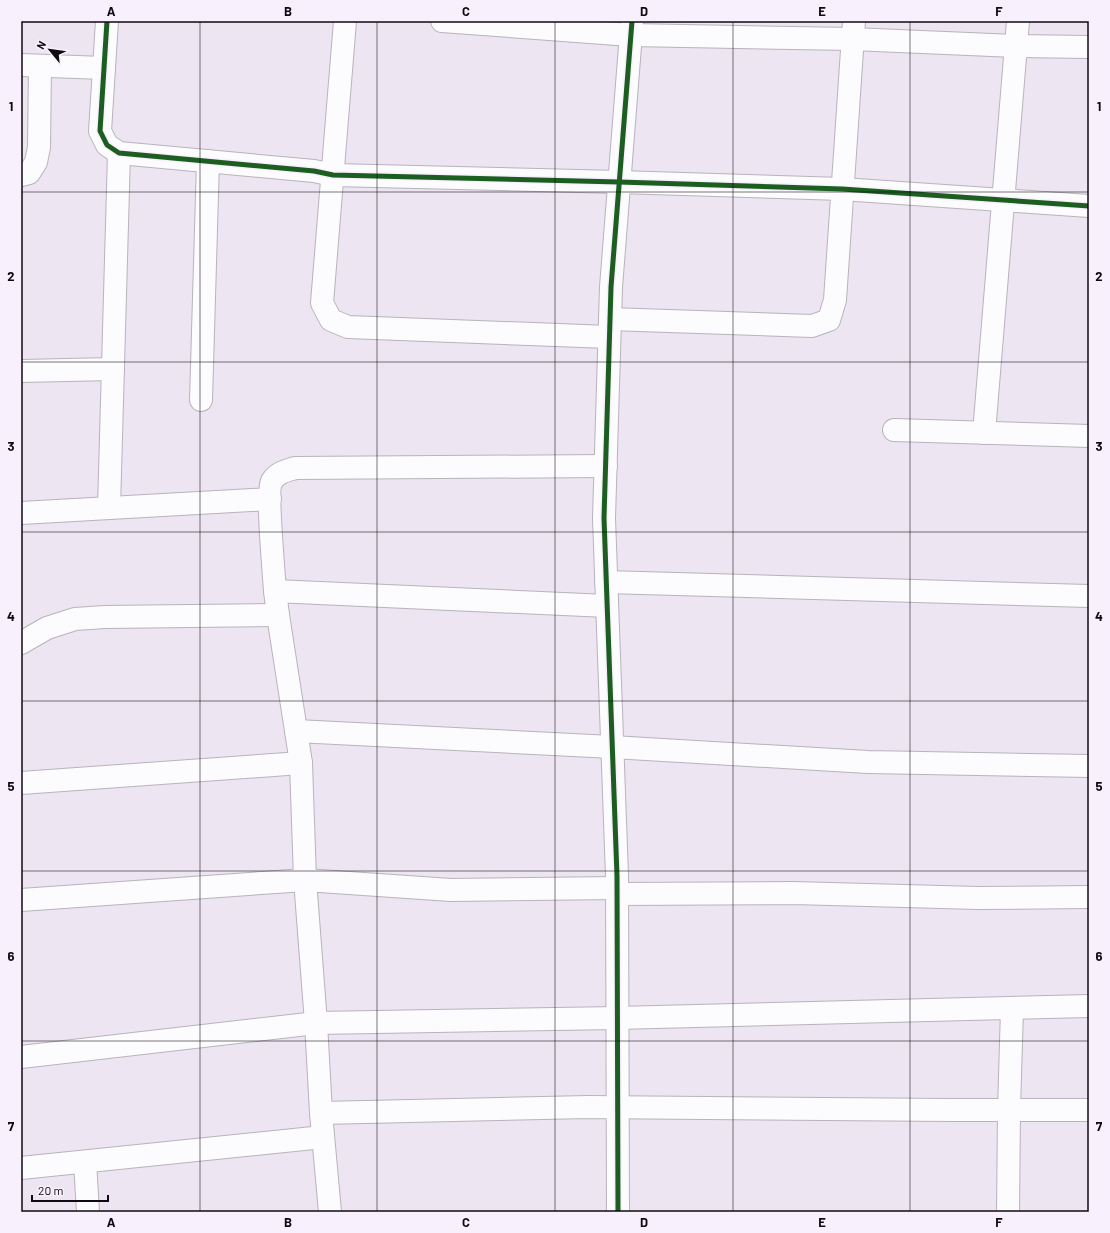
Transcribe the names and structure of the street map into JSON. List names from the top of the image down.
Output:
{
  "scale_bar": "20 m",
  "north": "top left",
  "grid": {
    "columns": [
      "A",
      "B",
      "C",
      "D",
      "E",
      "F"
    ],
    "rows": [
      "1",
      "2",
      "3",
      "4",
      "5",
      "6",
      "7"
    ]
  }
}
